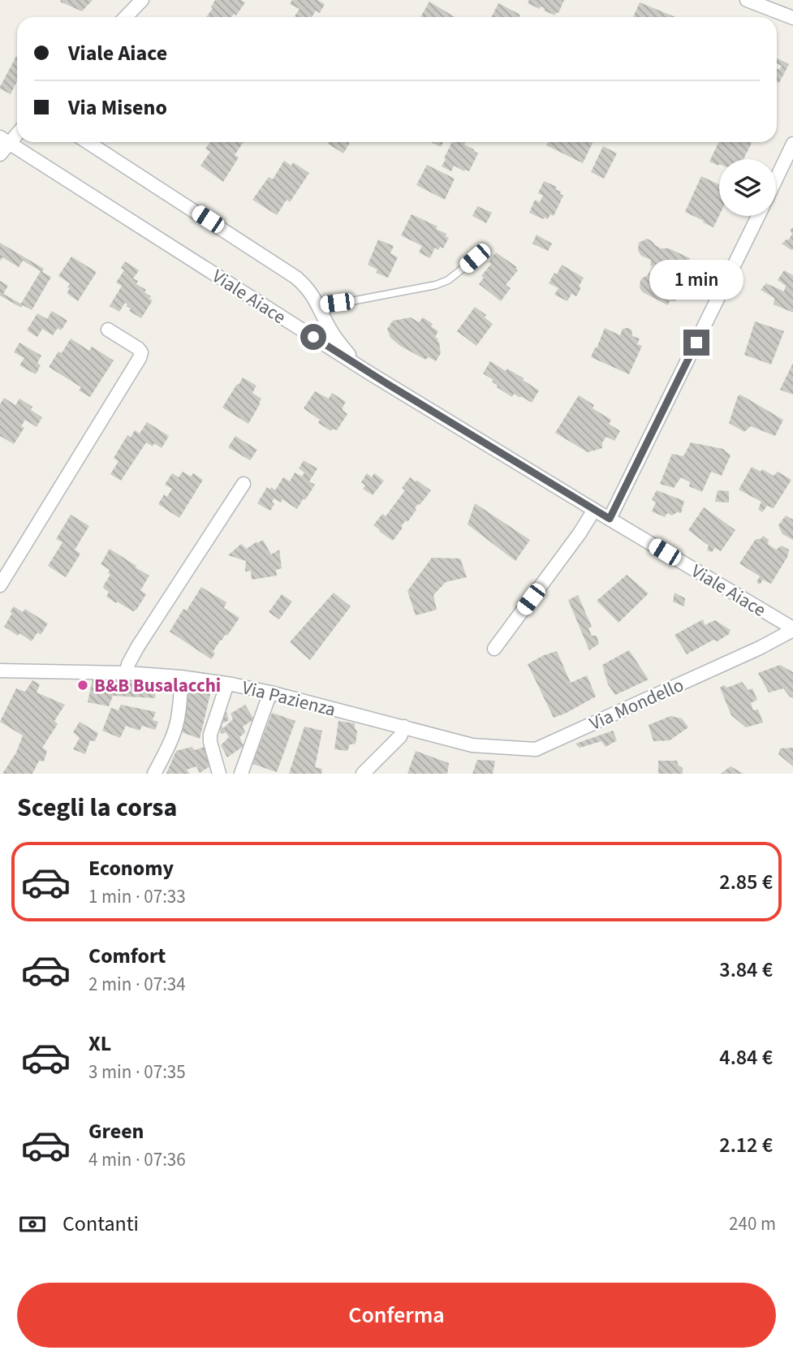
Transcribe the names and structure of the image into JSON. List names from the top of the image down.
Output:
{
  "streets": {
    "street": ["Viale Aiace", "Via Pazienza", "Via Mondello"]
  },
  "crossings": [
    ["Viale Aiace", "Via Mondello"],
    ["Via Pazienza", "Via Mondello"]
  ],
  "places": ["B&B Busalacchi"],
  "page": {
    "banner": ["Viale Aiace", "Via Miseno"],
    "bubble": "1 min",
    "heading": "Scegli la corsa",
    "list": [
      {
        "name": "Economy",
        "note": "1 min · 07:33",
        "value": "2.85 €"
      },
      {
        "name": "Comfort",
        "note": "2 min · 07:34",
        "value": "3.84 €"
      },
      {
        "name": "XL",
        "note": "3 min · 07:35",
        "value": "4.84 €"
      },
      {
        "name": "Green",
        "note": "4 min · 07:36",
        "value": "2.12 €"
      }
    ],
    "pay": ["Contanti", "240 m"],
    "buttons": "Conferma"
  }
}
